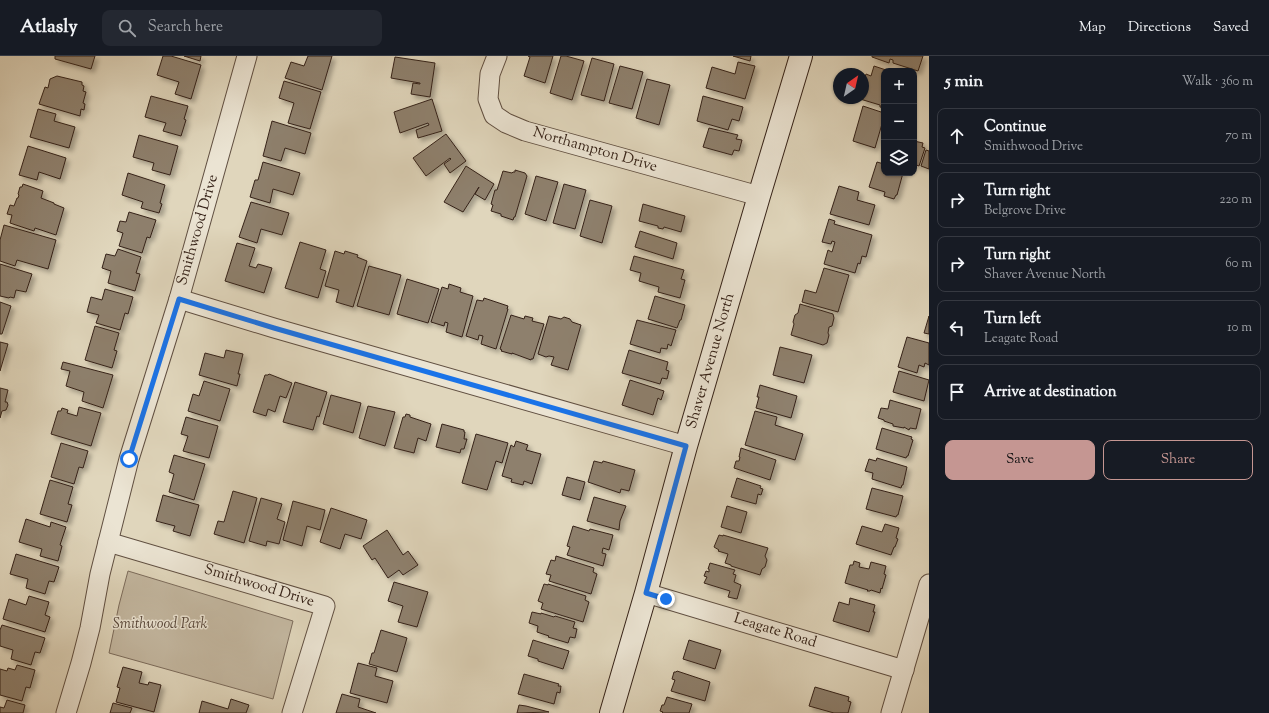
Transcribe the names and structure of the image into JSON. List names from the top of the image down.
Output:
{
  "streets": {
    "street": [
      "Northampton Drive",
      "Smithwood Drive",
      "Shaver Avenue North",
      "Leagate Road"
    ]
  },
  "crossings": [
    ["Northampton Drive", "Shaver Avenue North"],
    ["Shaver Avenue North", "Leagate Road"]
  ],
  "parks": ["Smithwood Park"],
  "north": "top right",
  "page": {
    "header": "Atlasly",
    "search": "Search here",
    "nav": ["Map", "Directions", "Saved"],
    "heading": ["5 min", "Walk · 360 m"],
    "map_buttons": ["+", "−"],
    "list": [
      ["Continue", "Smithwood Drive", "70 m"],
      ["Turn right", "Belgrove Drive", "220 m"],
      ["Turn right", "Shaver Avenue North", "60 m"],
      ["Turn left", "Leagate Road", "10 m"],
      "Arrive at destination"
    ],
    "buttons": ["Save", "Share"]
  }
}
